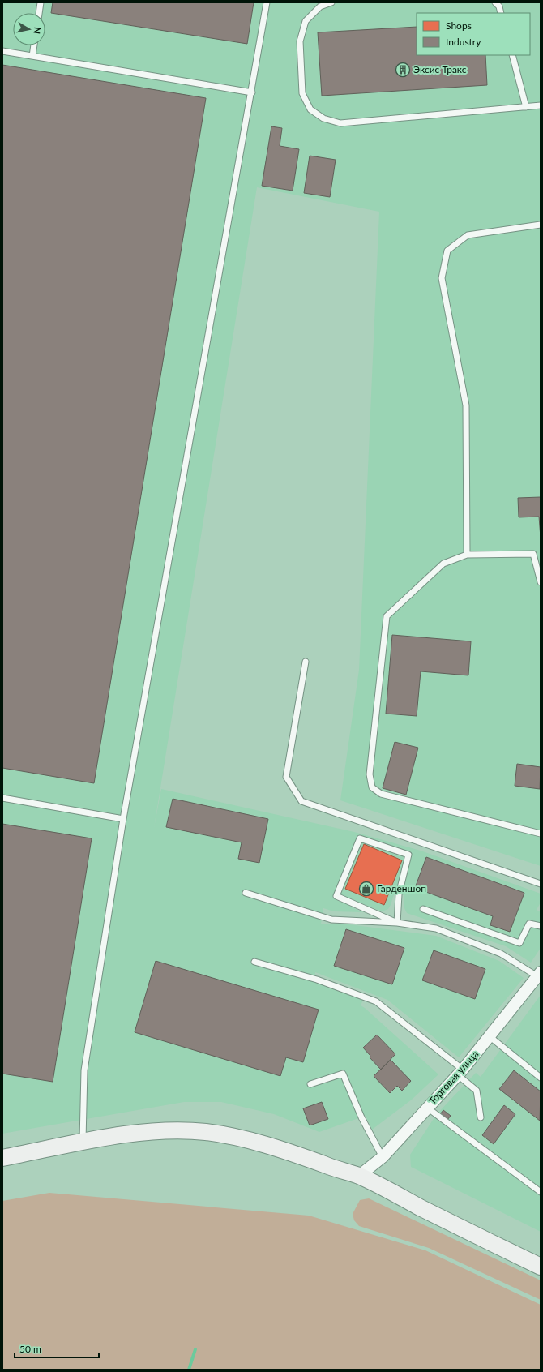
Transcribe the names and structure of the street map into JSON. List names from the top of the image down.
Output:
{
  "streets": {
    "street": ["Торговая улица"]
  },
  "places": {
    "building": ["Эксис Тракс"],
    "shop": ["Гарденшоп"]
  },
  "legend": ["Shops", "Industry"],
  "scale_bar": "50 m",
  "north": "right"
}
